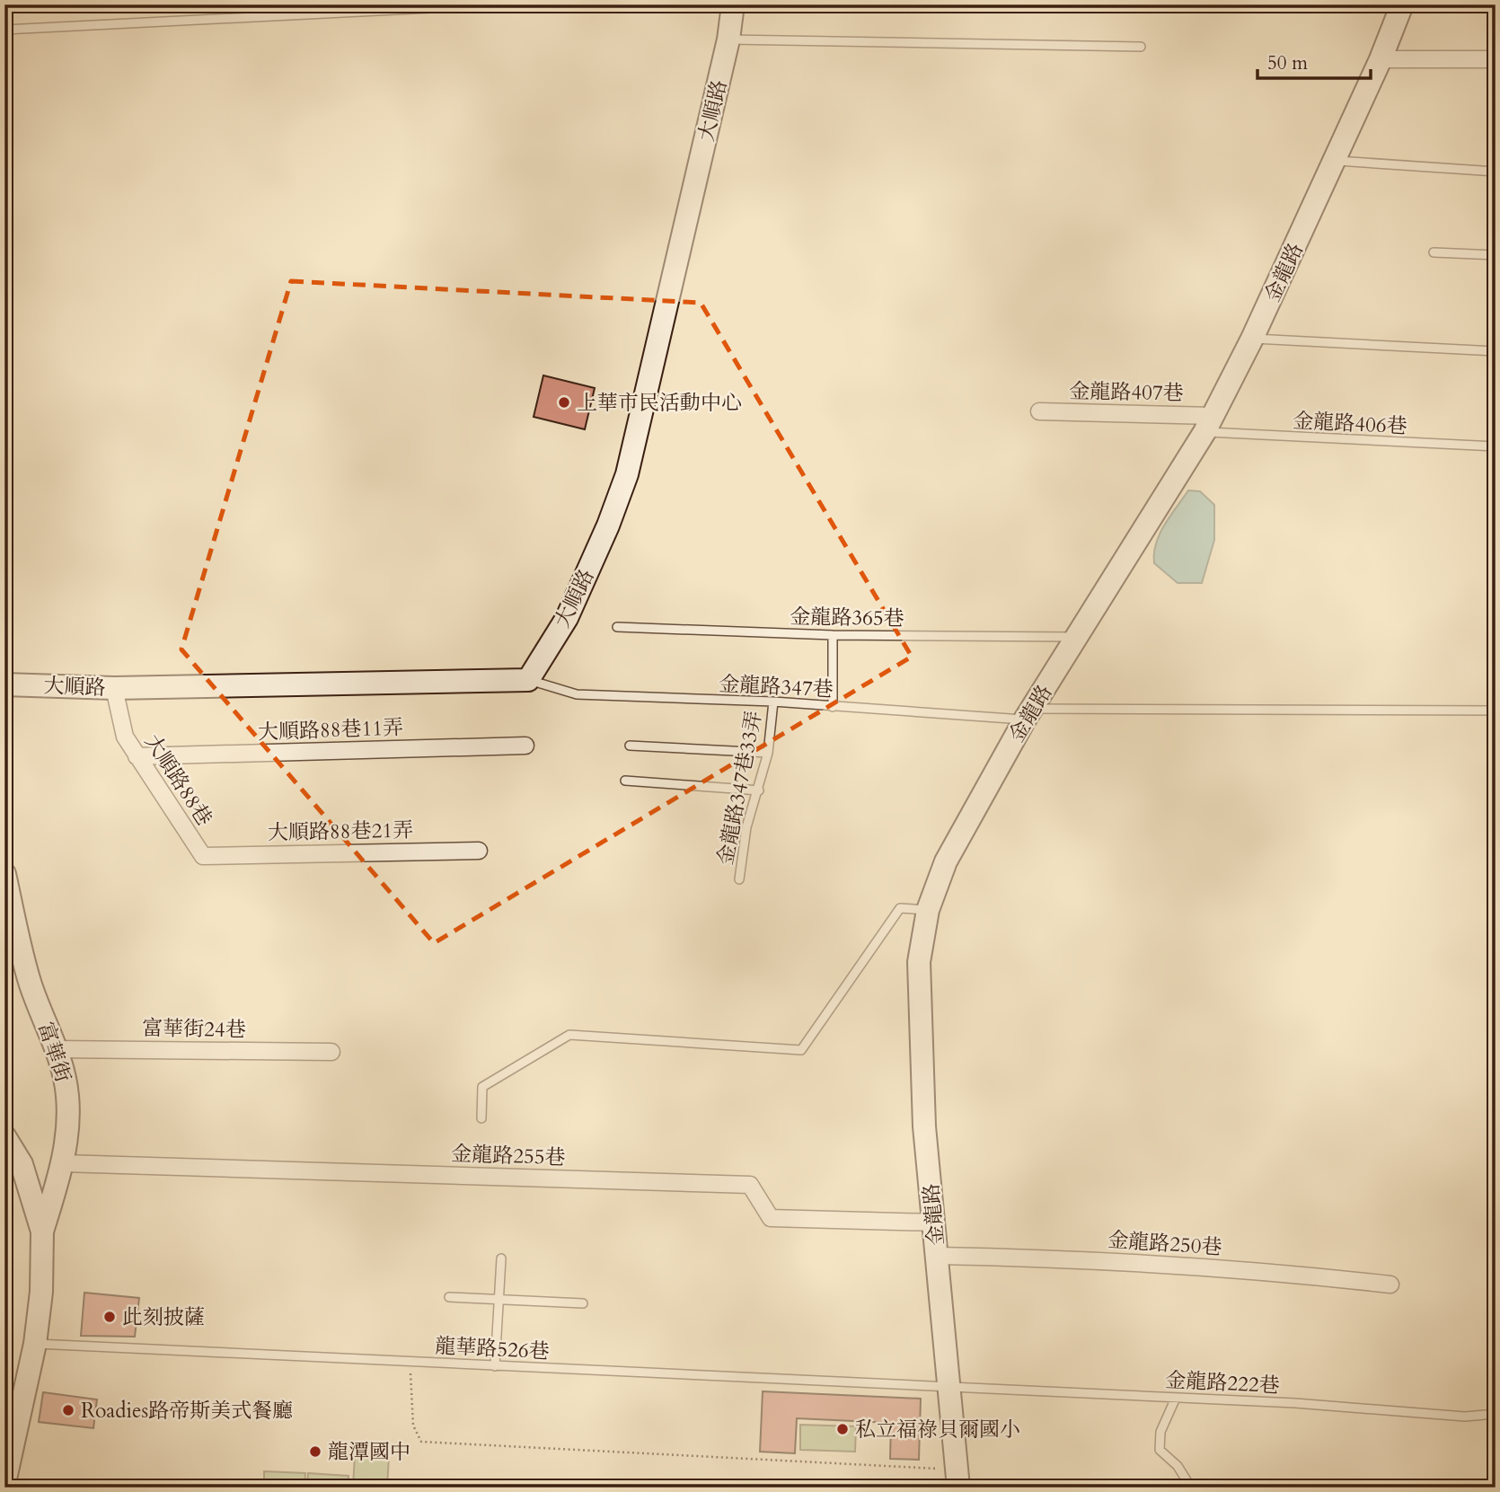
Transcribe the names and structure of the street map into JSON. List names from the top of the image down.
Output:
{
  "streets": {
    "street": [
      "大順路",
      "金龍路",
      "金龍路407巷",
      "大順路88巷11弄",
      "大順路88巷",
      "大順路88巷21弄",
      "富華街24巷",
      "富華街",
      "金龍路255巷",
      "金龍路250巷"
    ],
    "lane": [
      "金龍路406巷",
      "金龍路365巷",
      "金龍路347巷",
      "金龍路347巷33弄",
      "龍華路526巷",
      "金龍路222巷"
    ]
  },
  "crossings": [
    ["大順路", "金龍路347巷"],
    ["大順路", "大順路88巷"],
    ["金龍路", "金龍路407巷"],
    ["金龍路", "金龍路406巷"],
    ["金龍路", "金龍路365巷"],
    ["金龍路", "金龍路347巷"],
    ["金龍路", "金龍路255巷"],
    ["金龍路", "金龍路250巷"],
    ["金龍路", "龍華路526巷"],
    ["金龍路", "金龍路222巷"],
    ["金龍路407巷", "金龍路406巷"],
    ["金龍路347巷", "金龍路347巷33弄"],
    ["大順路88巷11弄", "大順路88巷"],
    ["大順路88巷", "大順路88巷21弄"],
    ["富華街24巷", "富華街"],
    ["富華街", "金龍路255巷"],
    ["龍華路526巷", "金龍路222巷"]
  ],
  "places": [
    "上華市民活動中心",
    "此刻披薩",
    "Roadies路帝斯美式餐廳",
    "私立福祿貝爾國小",
    "龍潭國中"
  ],
  "scale_bar": "50 m"
}
